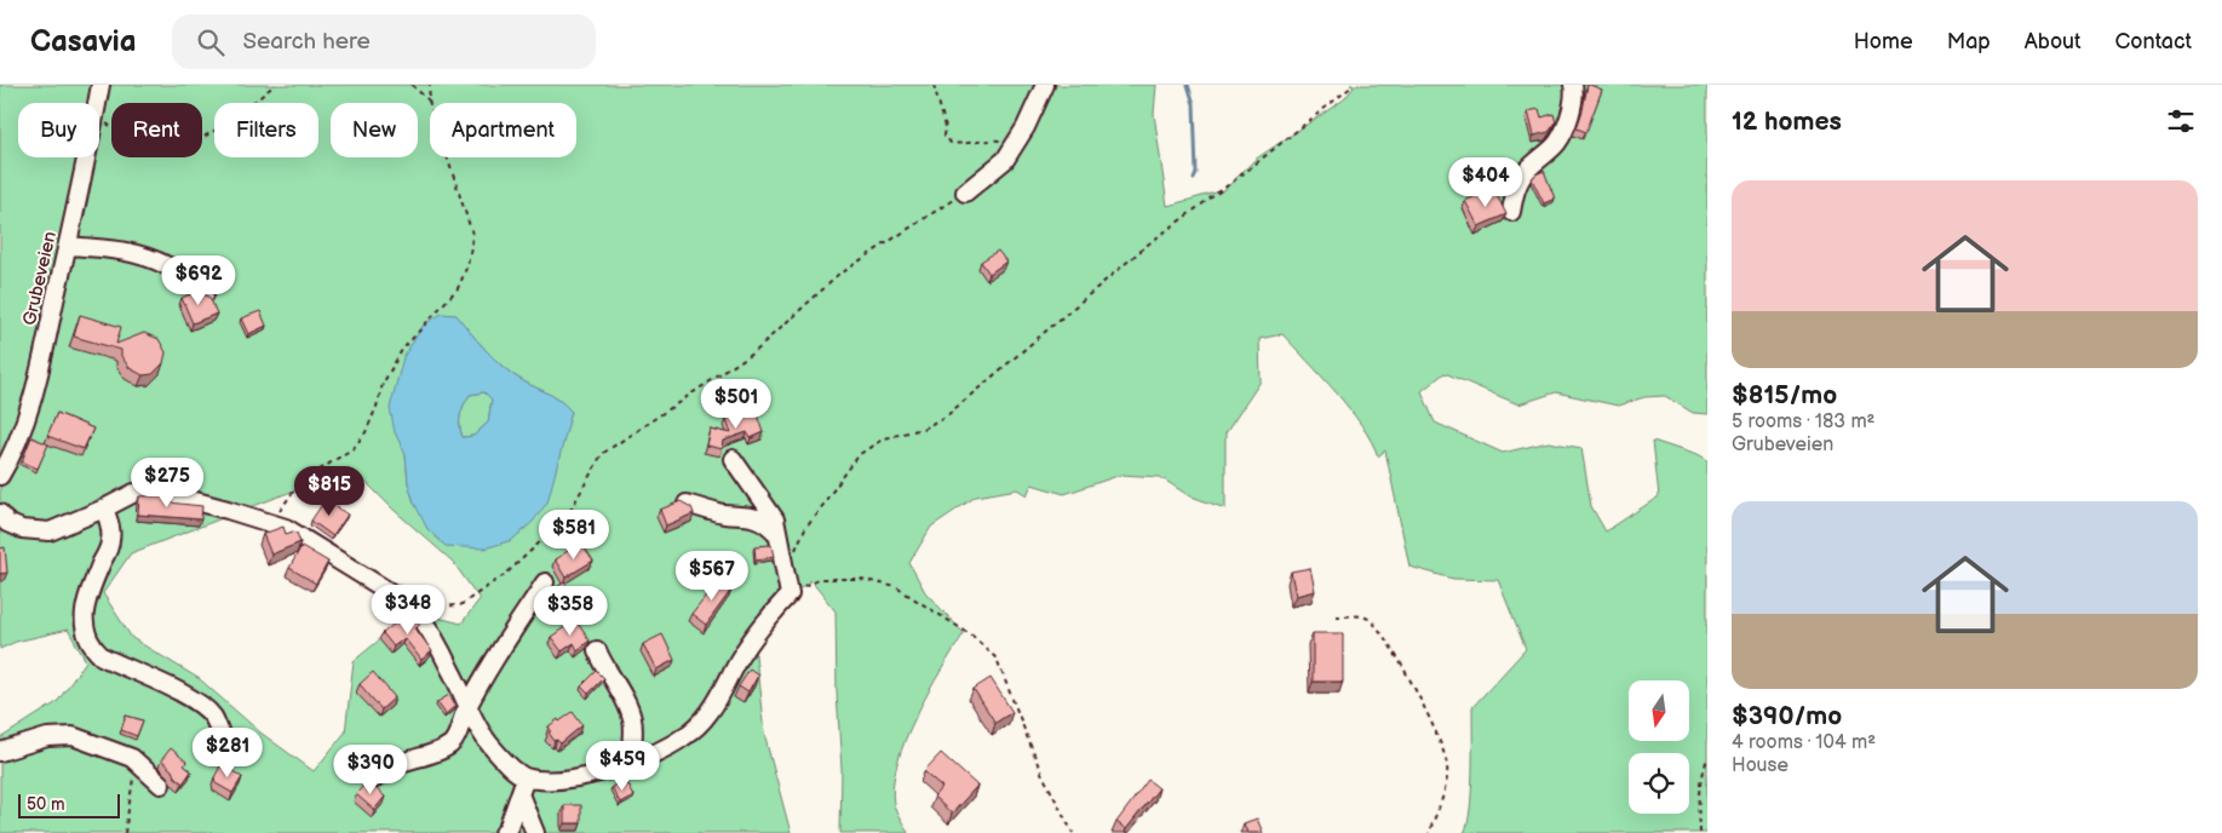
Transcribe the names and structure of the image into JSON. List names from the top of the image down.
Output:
{
  "streets": {
    "street": ["Grubeveien"]
  },
  "scale_bar": "50 m",
  "north": "bottom",
  "page": {
    "header": "Casavia",
    "search": "Search here",
    "nav": [
      "Home",
      "Map",
      "About",
      "Contact"
    ],
    "heading": "12 homes",
    "chip": [
      "Buy",
      "Rent",
      "Filters",
      "New",
      "Apartment"
    ],
    "price": [
      "$404",
      "$692",
      "$501",
      "$275",
      "$815",
      "$581",
      "$567",
      "$348",
      "$358",
      "$281",
      "$459",
      "$390"
    ],
    "list": [
      {
        "name": "$815/mo",
        "note": "5 rooms · 183 m² · Grubeveien"
      },
      {
        "name": "$390/mo",
        "note": "4 rooms · 104 m² · House"
      }
    ],
    "scale": "50 m"
  }
}
